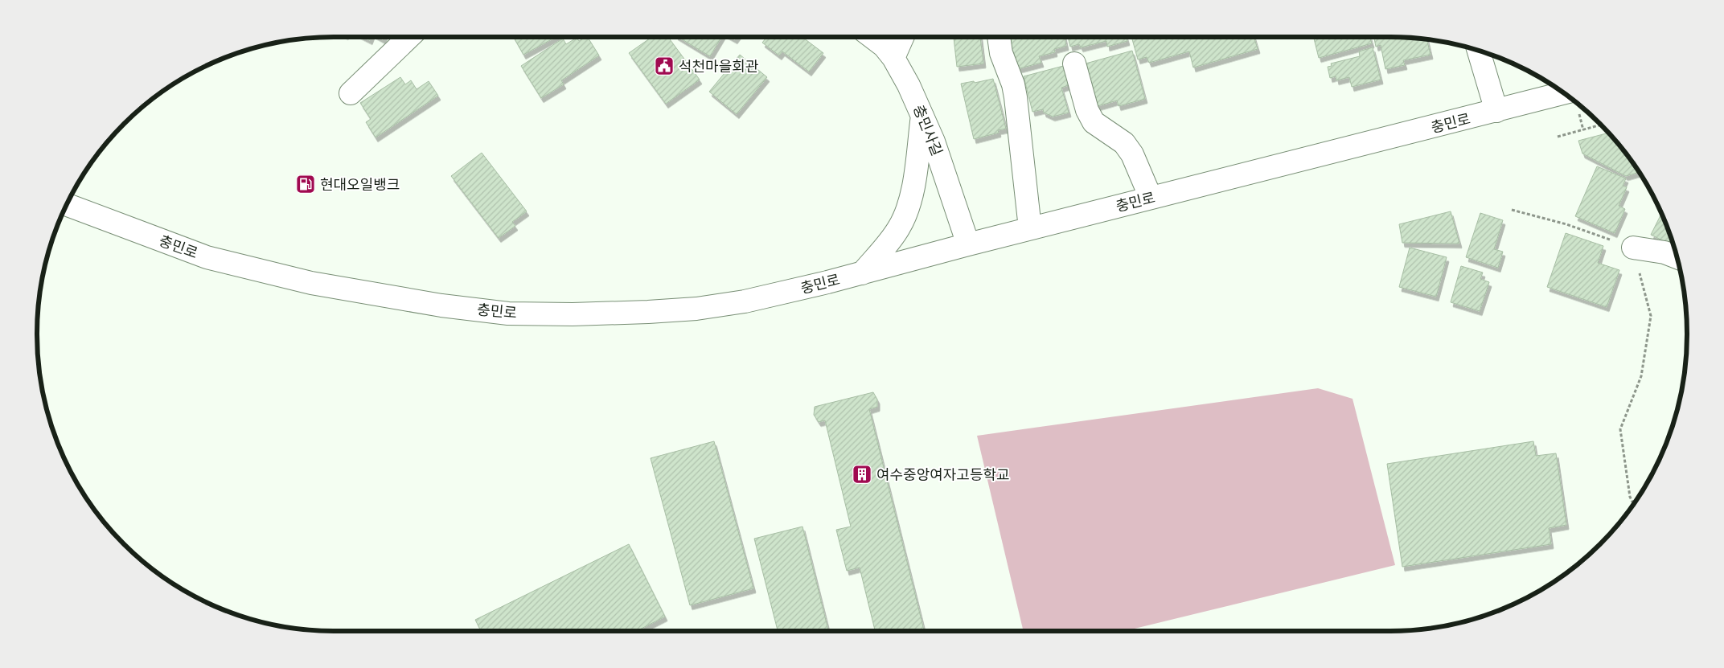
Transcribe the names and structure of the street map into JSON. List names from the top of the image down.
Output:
{
  "streets": {
    "street": ["충민로", "충민사길"]
  },
  "crossings": [
    ["충민로", "충민사길"]
  ],
  "places": {
    "public building": ["석천마을회관"],
    "fuel station": ["현대오일뱅크"],
    "building": ["여수중앙여자고등학교"]
  }
}
